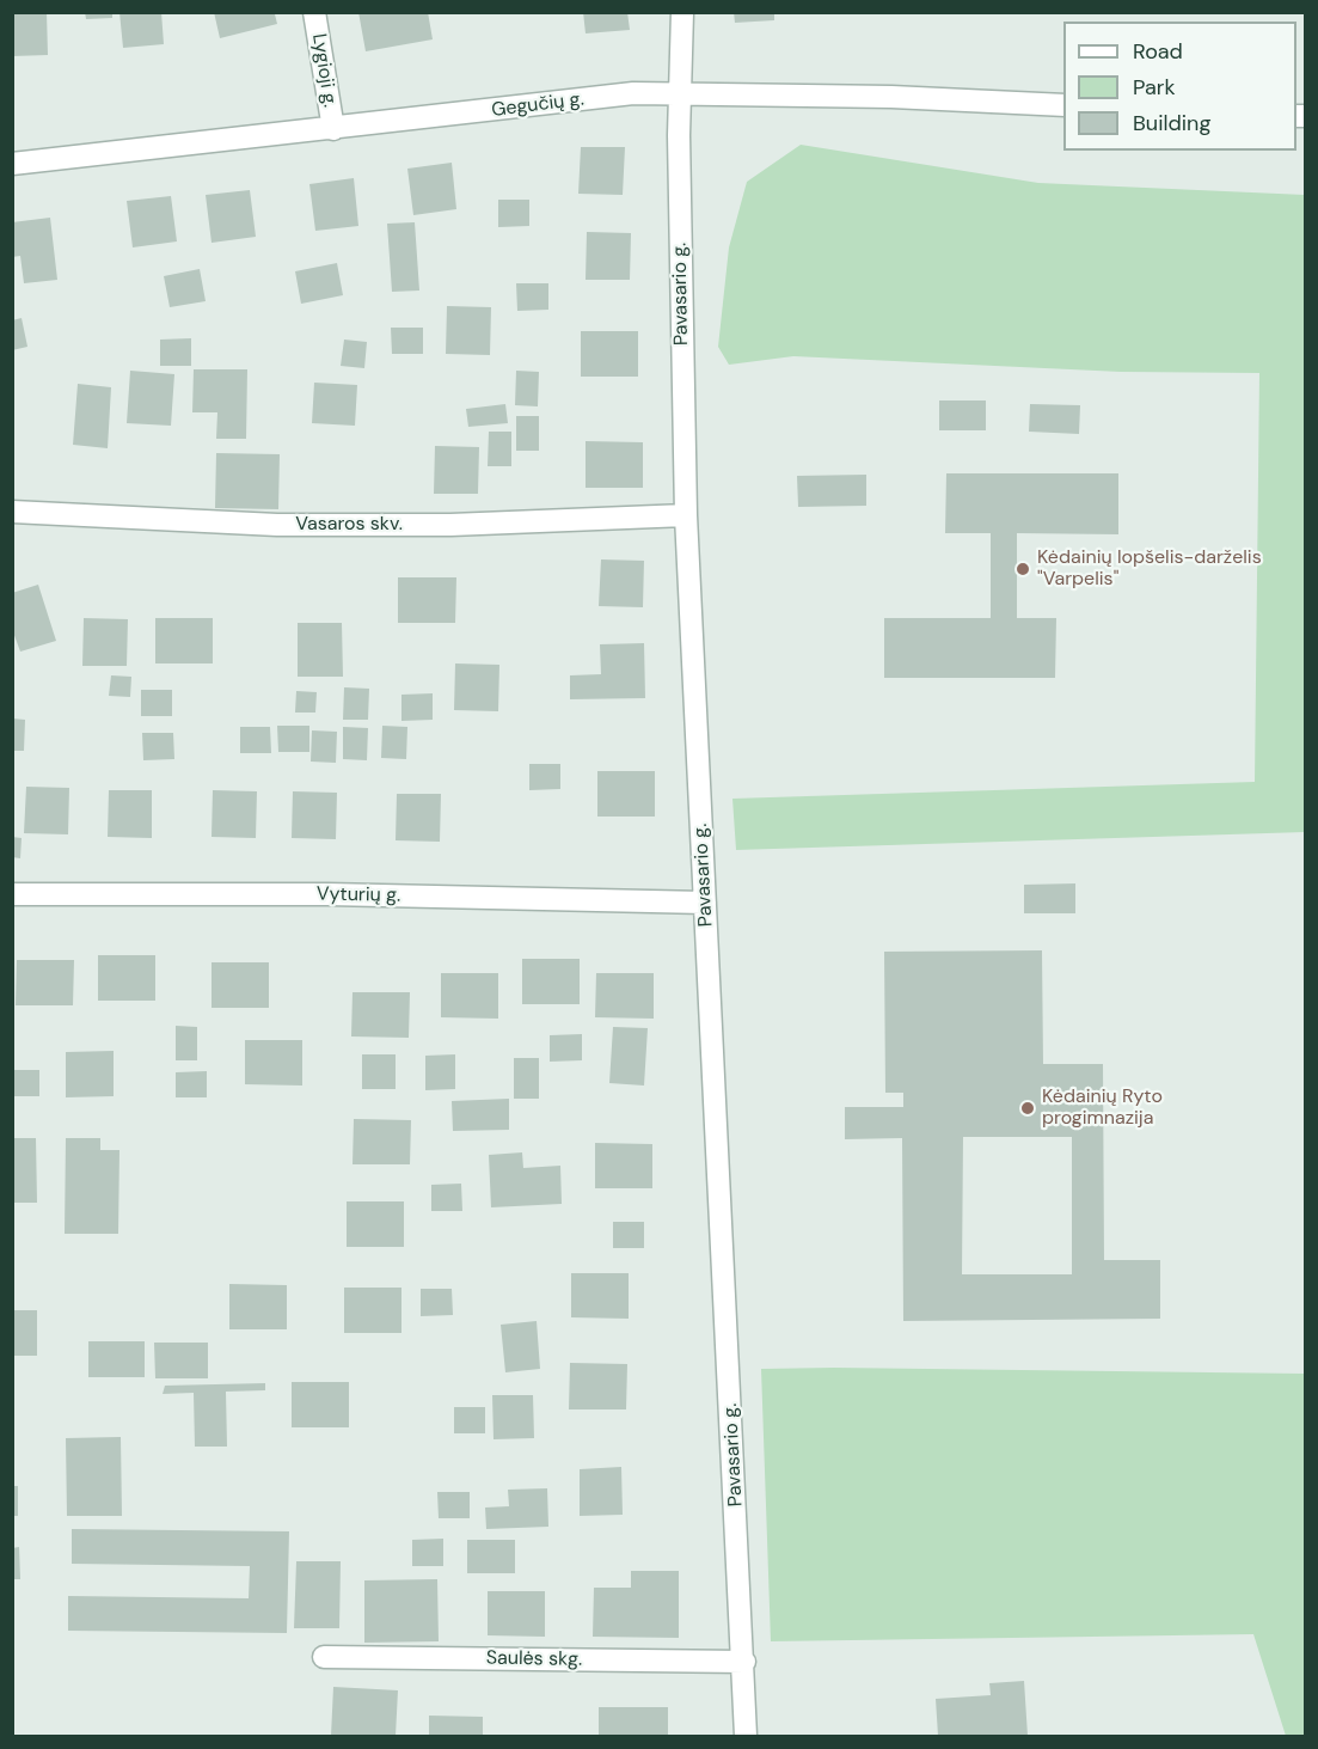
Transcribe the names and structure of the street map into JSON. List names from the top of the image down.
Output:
{
  "streets": {
    "street": [
      "Lygioji g.",
      "Gegučių g.",
      "Pavasario g.",
      "Vasaros skv.",
      "Vyturių g.",
      "Saulės skg."
    ]
  },
  "crossings": [
    ["Lygioji g.", "Gegučių g."],
    ["Gegučių g.", "Pavasario g."],
    ["Pavasario g.", "Vasaros skv."],
    ["Pavasario g.", "Vyturių g."],
    ["Pavasario g.", "Saulės skg."]
  ],
  "places": ["Kėdainių lopšelis-darželis \"Varpelis\"", "Kėdainių Ryto progimnazija"],
  "legend": ["Road", "Park", "Building"]
}
